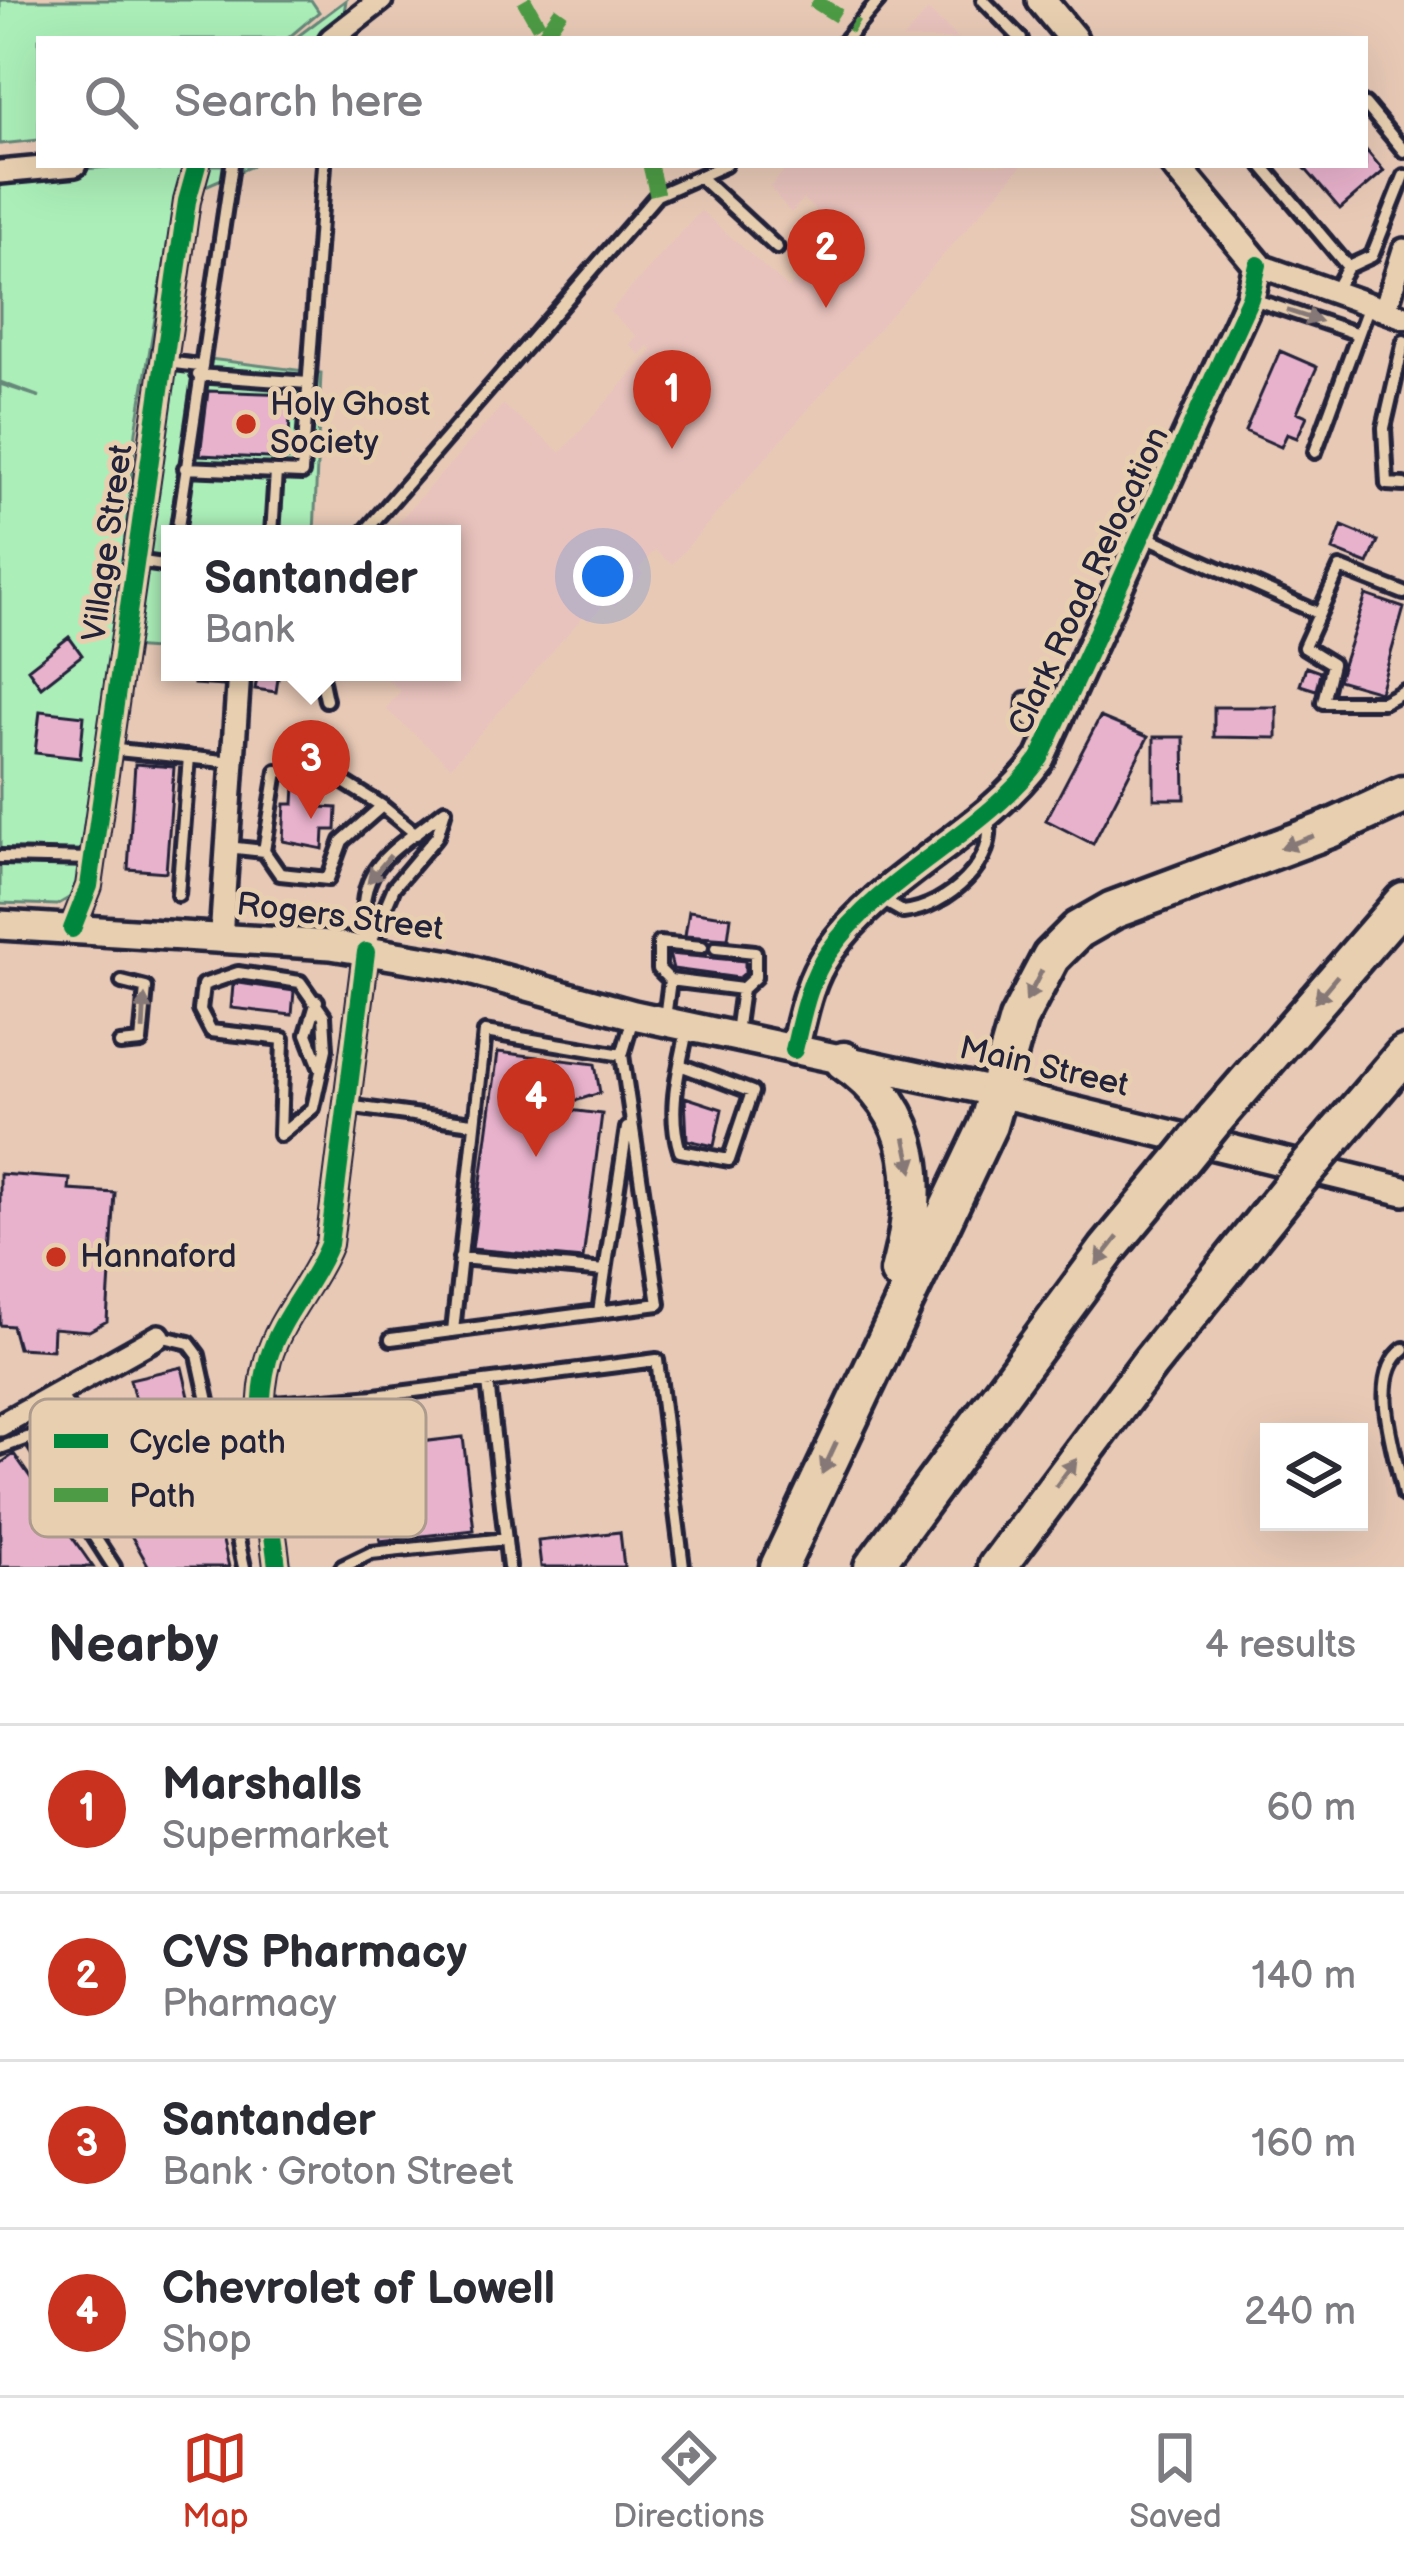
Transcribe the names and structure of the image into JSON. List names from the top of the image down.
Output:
{
  "streets": {
    "main road": ["Clark Road Relocation", "Rogers Street", "Main Street"],
    "street": ["Village Street"]
  },
  "crossings": [
    ["Village Street", "Rogers Street"],
    ["Clark Road Relocation", "Main Street"],
    ["Rogers Street", "Main Street"]
  ],
  "places": ["Holy Ghost Society", "Hannaford"],
  "legend": ["Cycle path", "Path"],
  "page": {
    "search": "Search here",
    "pins": [
      "2",
      "1",
      "3",
      "4"
    ],
    "popup": ["Santander", "Bank"],
    "heading": ["Nearby", "4 results"],
    "list": [
      {
        "mark": "1",
        "name": "Marshalls",
        "note": "Supermarket",
        "value": "60 m"
      },
      {
        "mark": "2",
        "name": "CVS Pharmacy",
        "note": "Pharmacy",
        "value": "140 m"
      },
      {
        "mark": "3",
        "name": "Santander",
        "note": "Bank · Groton Street",
        "value": "160 m"
      },
      {
        "mark": "4",
        "name": "Chevrolet of Lowell",
        "note": "Shop",
        "value": "240 m"
      }
    ],
    "nav": ["Map", "Directions", "Saved"]
  }
}
